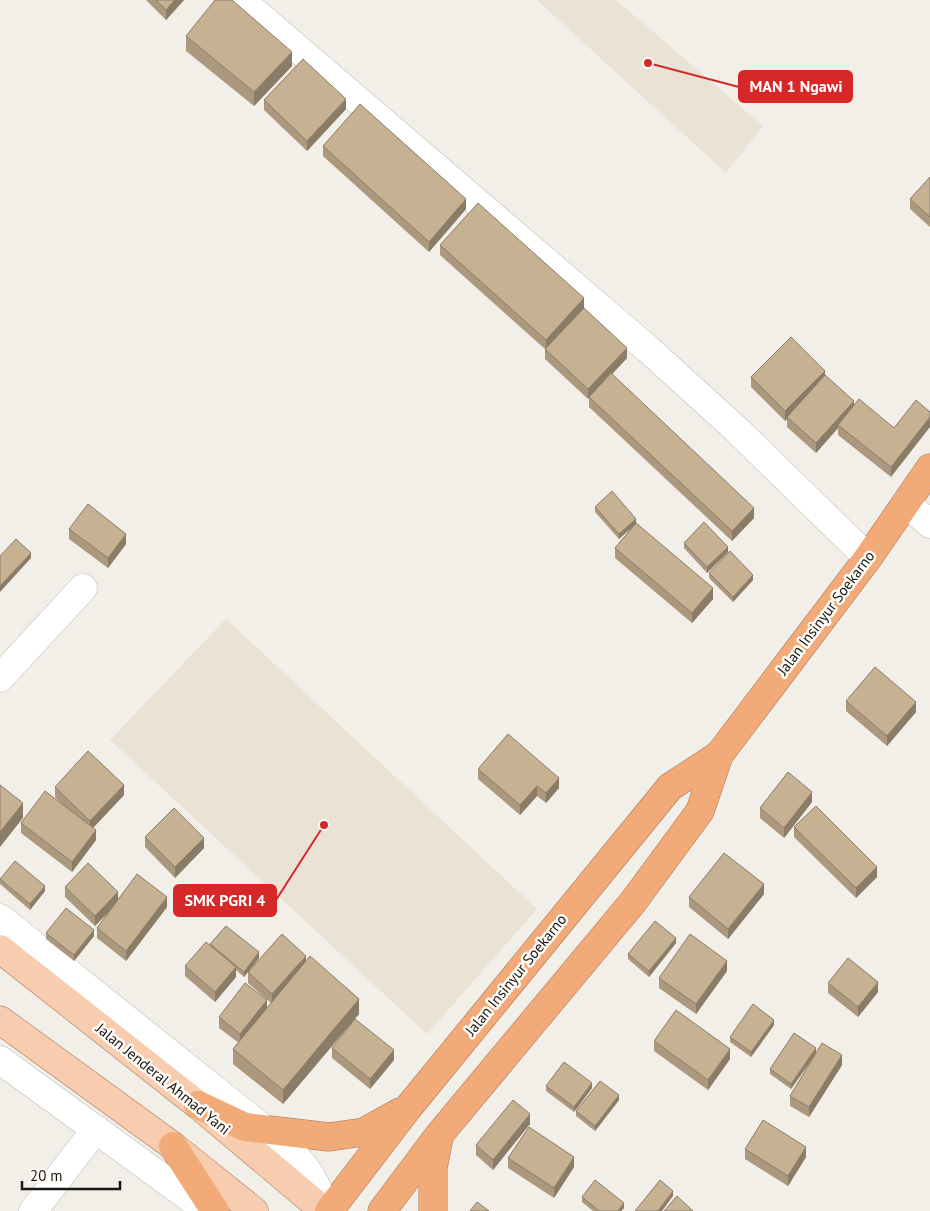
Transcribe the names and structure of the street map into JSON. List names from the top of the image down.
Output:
{
  "streets": {
    "highway": ["Jalan Insinyur Soekarno"],
    "main road": ["Jalan Jenderal Ahmad Yani"]
  },
  "crossings": [
    ["Jalan Insinyur Soekarno", "Jalan Jenderal Ahmad Yani"]
  ],
  "places": ["MAN 1 Ngawi", "SMK PGRI 4"],
  "scale_bar": "20 m"
}
